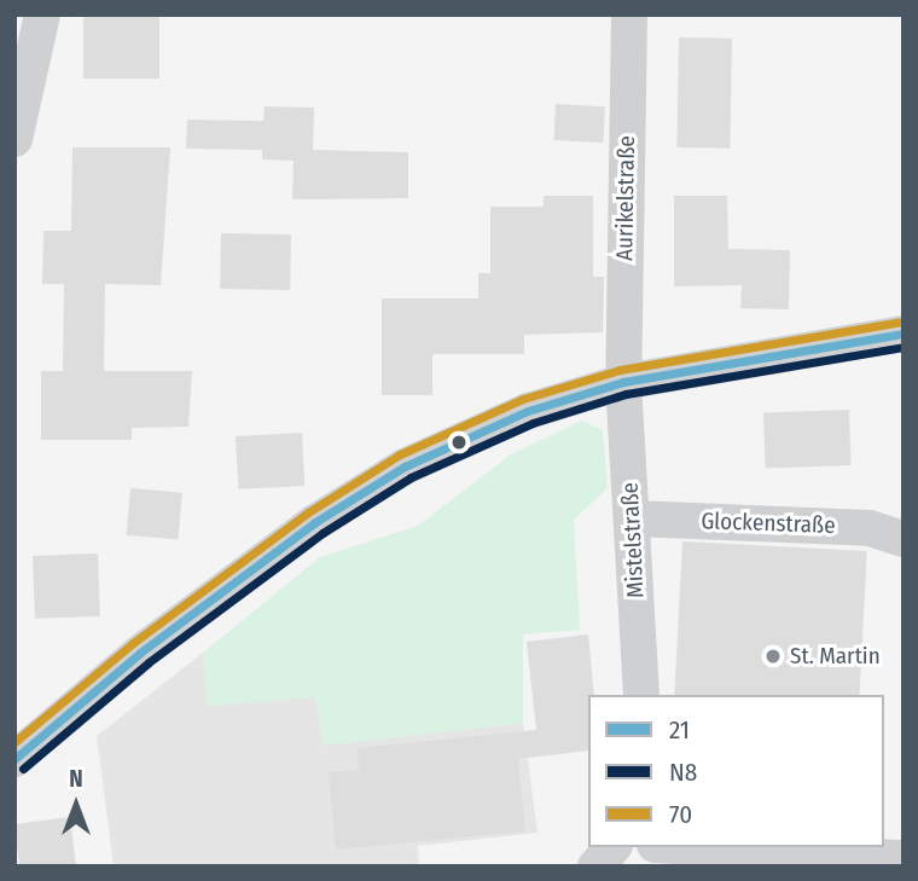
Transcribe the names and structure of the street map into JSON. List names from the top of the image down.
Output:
{
  "streets": {
    "street": ["Aurikelstraße", "Glockenstraße", "Mistelstraße"]
  },
  "crossings": [
    ["Aurikelstraße", "Mistelstraße"],
    ["Glockenstraße", "Mistelstraße"]
  ],
  "places": ["St. Martin"],
  "lines": ["transit line 70", "transit line 21", "transit line N8"],
  "legend": ["21", "N8", "70"],
  "north": "top"
}
